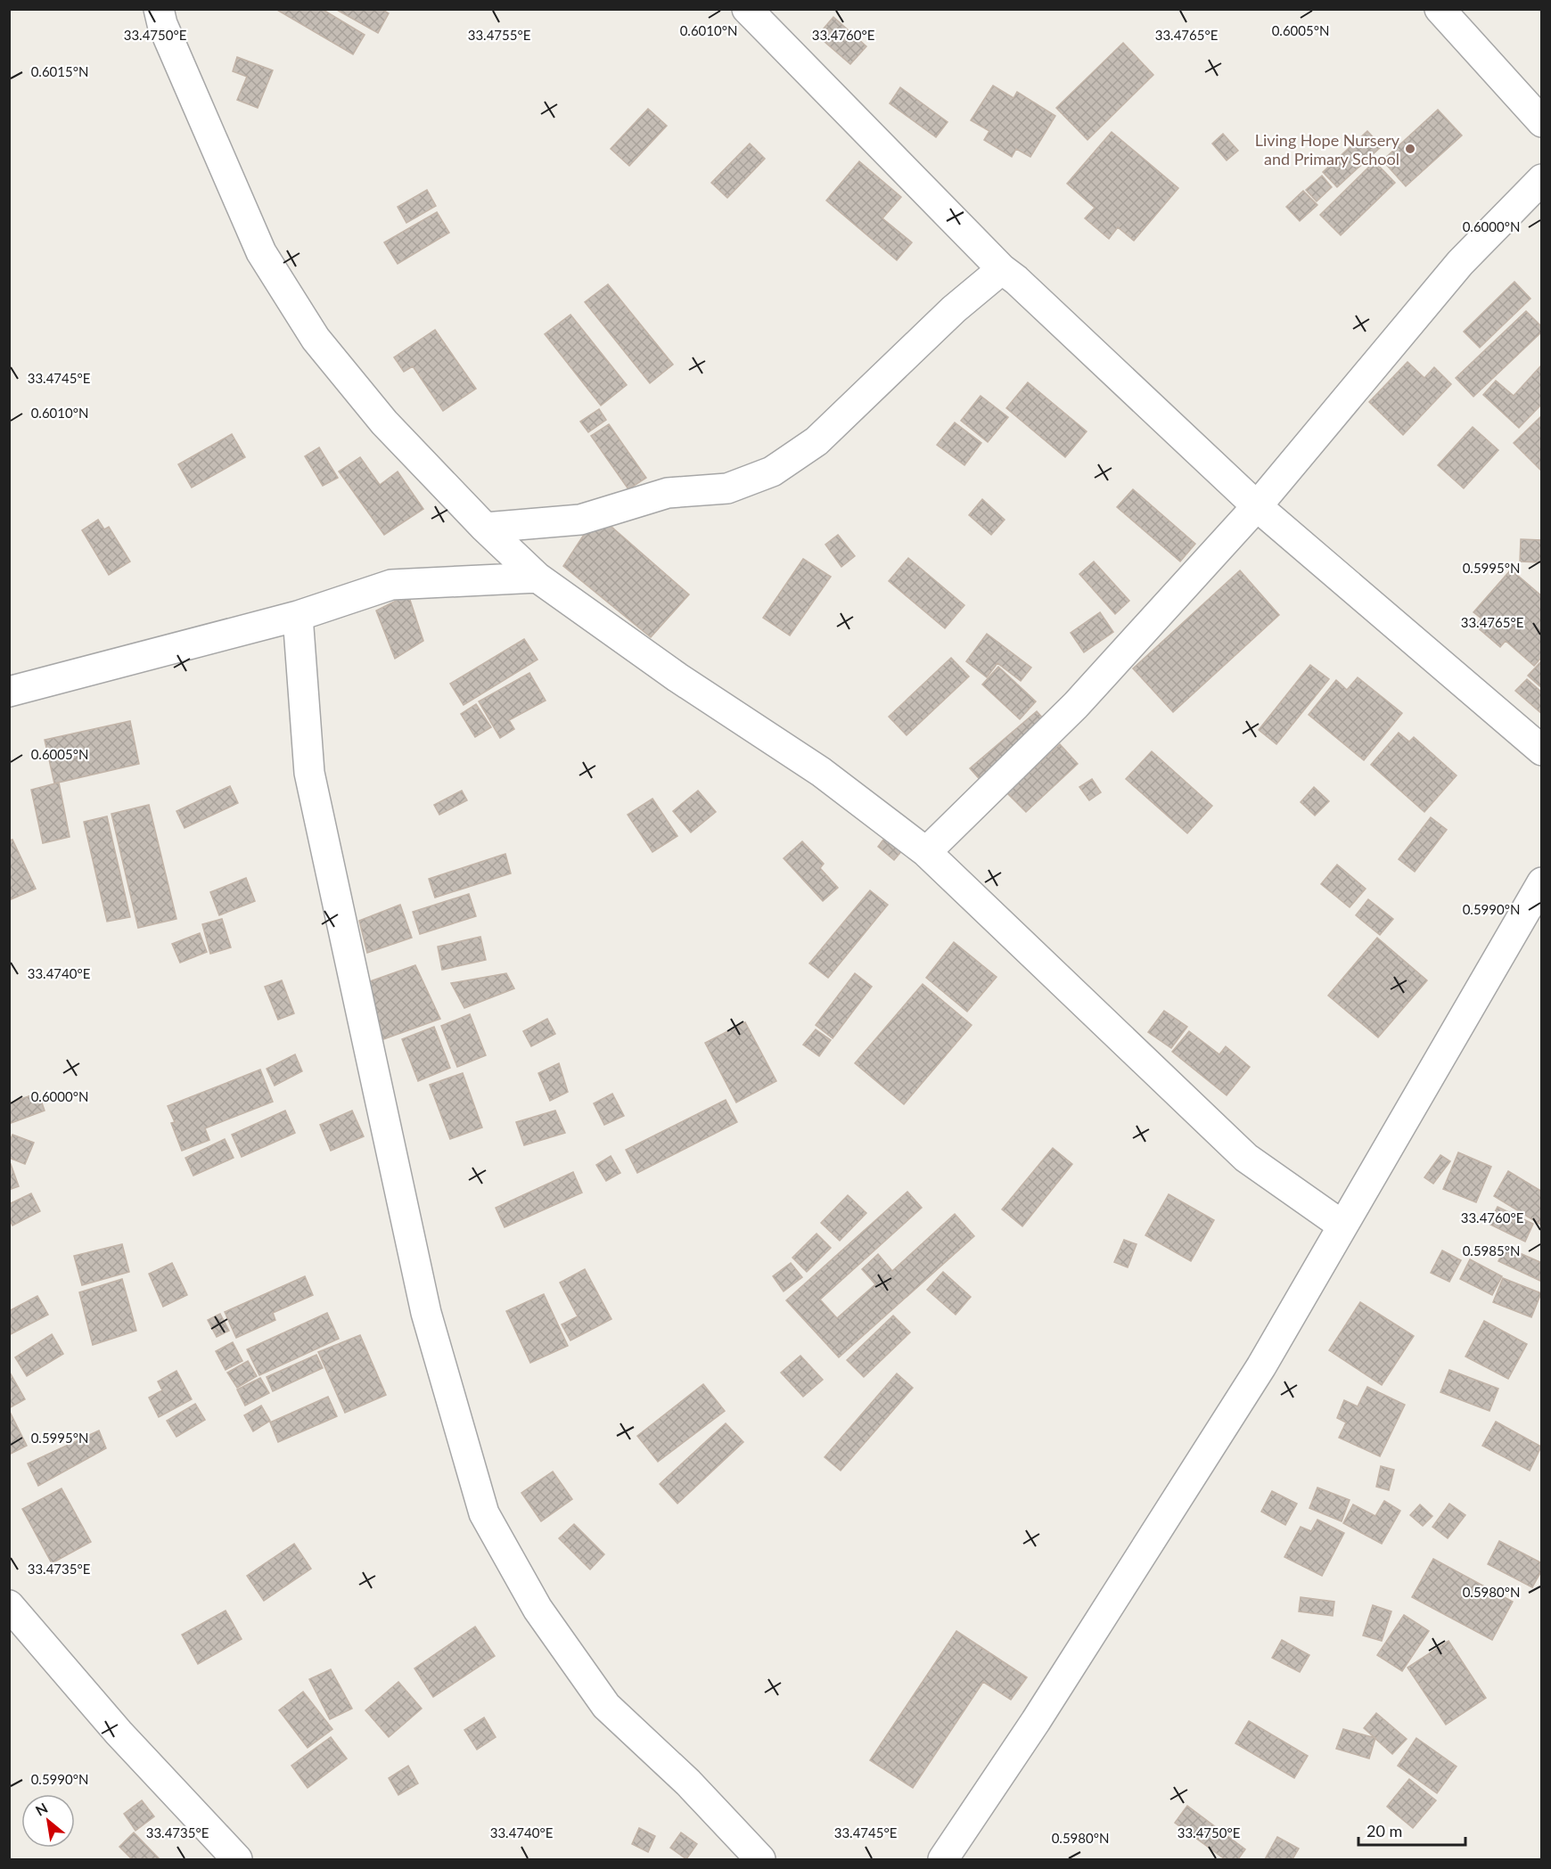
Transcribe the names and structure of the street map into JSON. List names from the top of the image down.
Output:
{
  "places": ["Living Hope Nursery and Primary School"],
  "scale_bar": "20 m",
  "north": "top left",
  "coordinates": [
    "0.6010°N",
    "0.6005°N",
    "33.4750°E",
    "33.4755°E",
    "33.4760°E",
    "33.4765°E",
    "0.6015°N",
    "0.6000°N",
    "33.4745°E",
    "0.5995°N",
    "0.5990°N",
    "33.4740°E",
    "0.5985°N",
    "33.4735°E",
    "0.5980°N"
  ]
}
